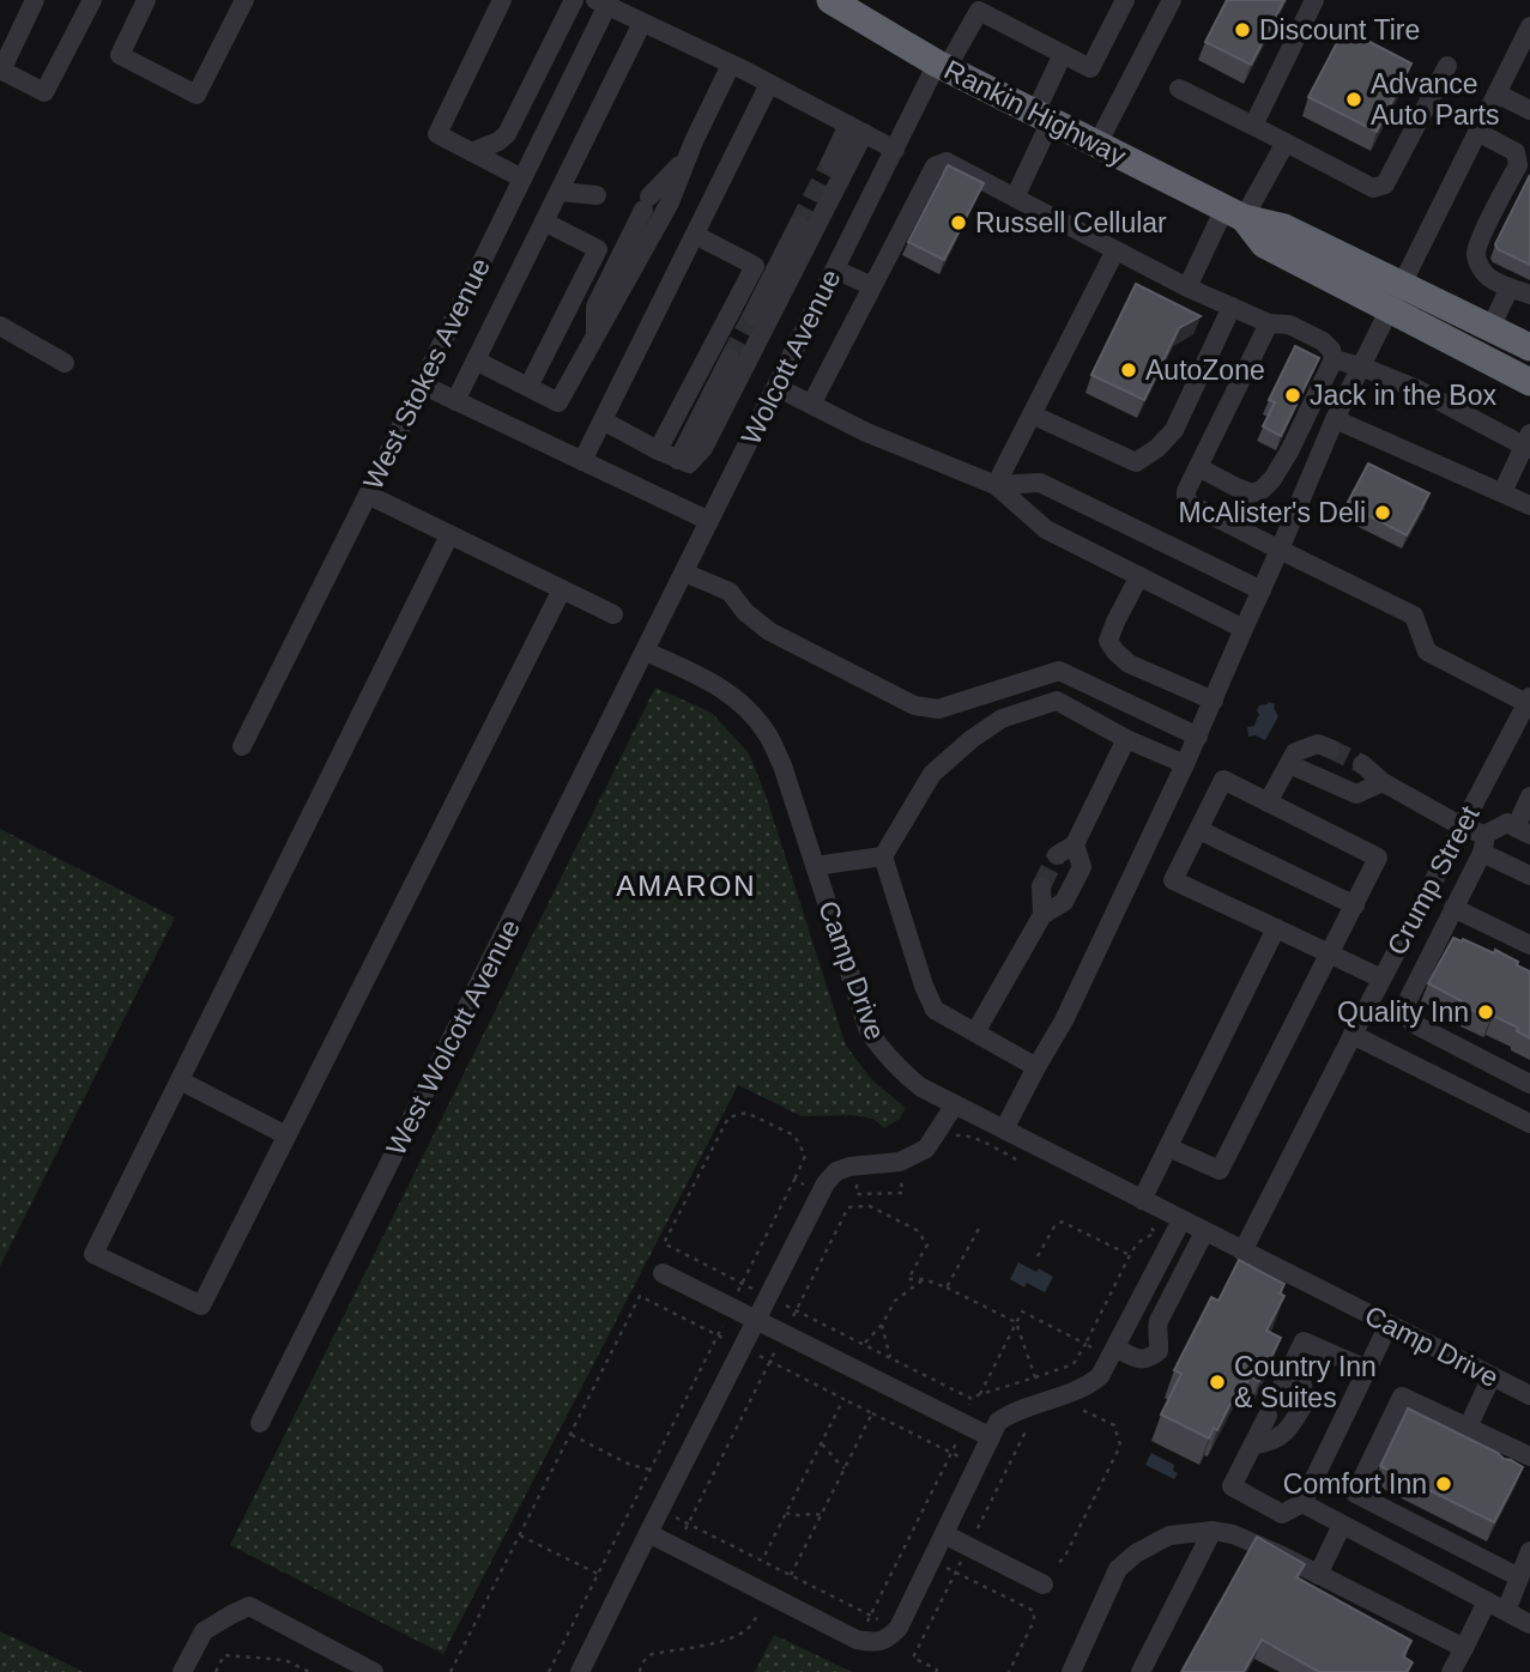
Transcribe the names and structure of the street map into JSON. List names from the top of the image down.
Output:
{
  "streets": {
    "highway": ["Rankin Highway"],
    "street": [
      "Wolcott Avenue",
      "West Stokes Avenue",
      "Crump Street",
      "Camp Drive",
      "West Wolcott Avenue"
    ]
  },
  "crossings": [
    ["Rankin Highway", "Wolcott Avenue"],
    ["Wolcott Avenue", "Camp Drive"],
    ["Wolcott Avenue", "West Wolcott Avenue"],
    ["Crump Street", "Camp Drive"],
    ["Camp Drive", "West Wolcott Avenue"]
  ],
  "districts": ["AMARON"],
  "places": [
    "Discount Tire",
    "Advance Auto Parts",
    "Russell Cellular",
    "AutoZone",
    "Jack in the Box",
    "McAlister's Deli",
    "Quality Inn",
    "Country Inn & Suites",
    "Comfort Inn"
  ]
}
